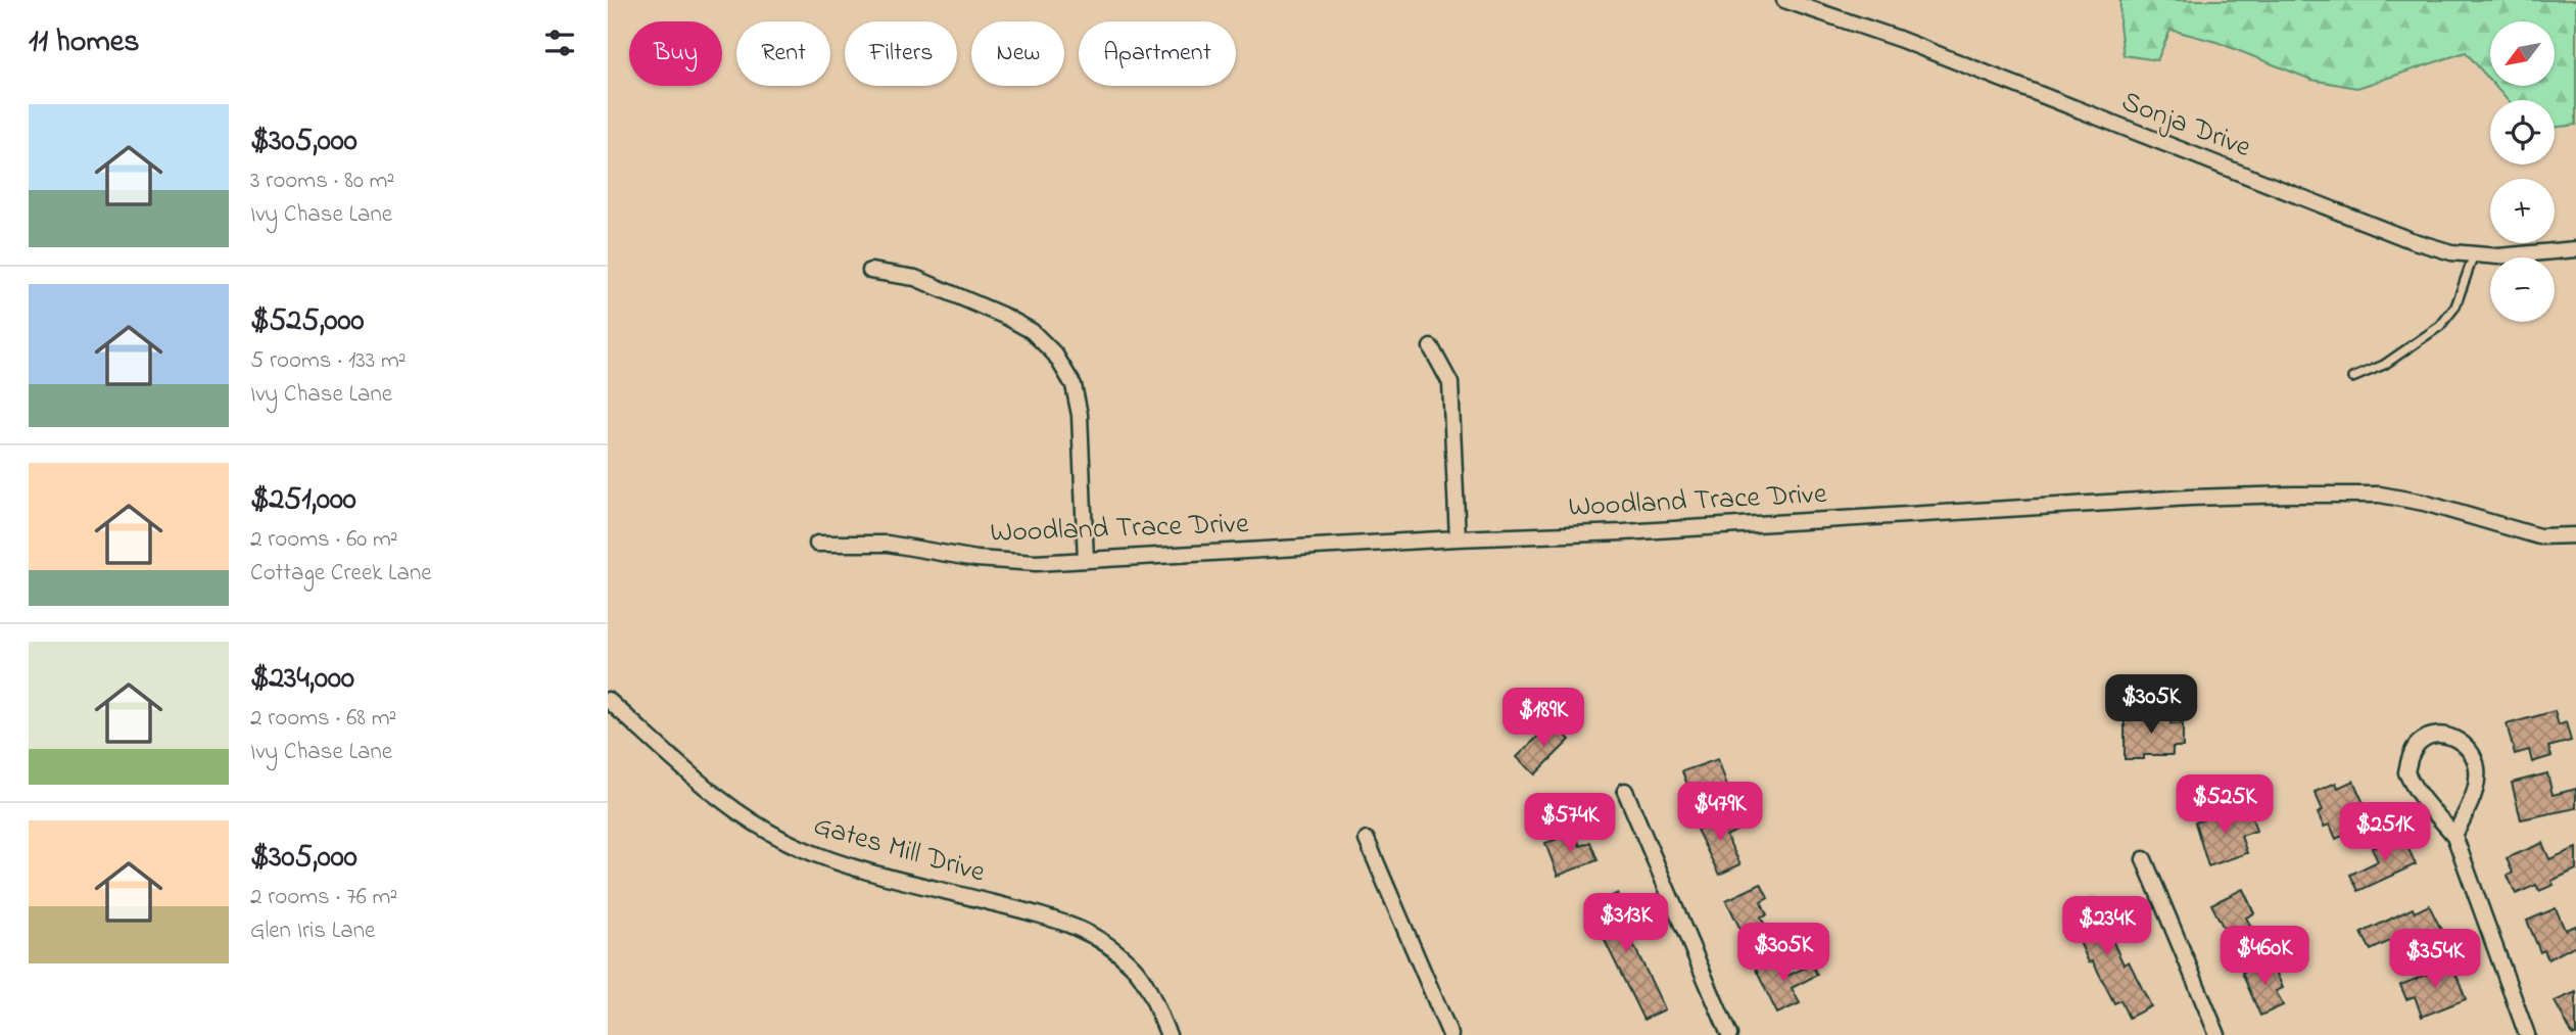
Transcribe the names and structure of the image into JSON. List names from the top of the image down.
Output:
{
  "streets": {
    "street": ["Sonja Drive", "Woodland Trace Drive", "Gates Mill Drive"]
  },
  "north": "bottom left",
  "page": {
    "heading": "11 homes",
    "map_buttons": ["+", "−"],
    "chip": [
      "Buy",
      "Rent",
      "Filters",
      "New",
      "Apartment"
    ],
    "list": [
      {
        "name": "$305,000",
        "note": "3 rooms · 80 m² · Ivy Chase Lane"
      },
      {
        "name": "$525,000",
        "note": "5 rooms · 133 m² · Ivy Chase Lane"
      },
      {
        "name": "$251,000",
        "note": "2 rooms · 60 m² · Cottage Creek Lane"
      },
      {
        "name": "$234,000",
        "note": "2 rooms · 68 m² · Ivy Chase Lane"
      },
      {
        "name": "$305,000",
        "note": "2 rooms · 76 m² · Glen Iris Lane"
      }
    ],
    "price": [
      "$305K",
      "$189K",
      "$525K",
      "$479K",
      "$574K",
      "$251K",
      "$313K",
      "$234K",
      "$305K",
      "$460K",
      "$354K"
    ]
  }
}
